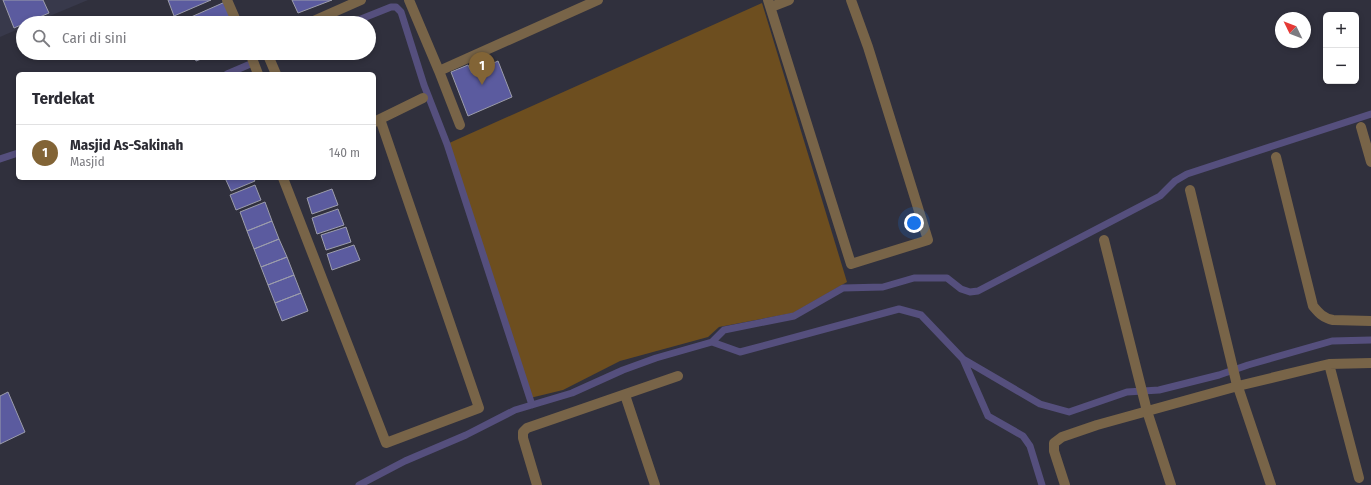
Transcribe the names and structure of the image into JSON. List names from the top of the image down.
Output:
{
  "north": "top left",
  "page": {
    "map_buttons": ["+", "−"],
    "search": "Cari di sini",
    "pins": "1",
    "heading": "Terdekat",
    "list": [
      {
        "mark": "1",
        "name": "Masjid As-Sakinah",
        "note": "Masjid",
        "value": "140 m"
      }
    ]
  }
}
